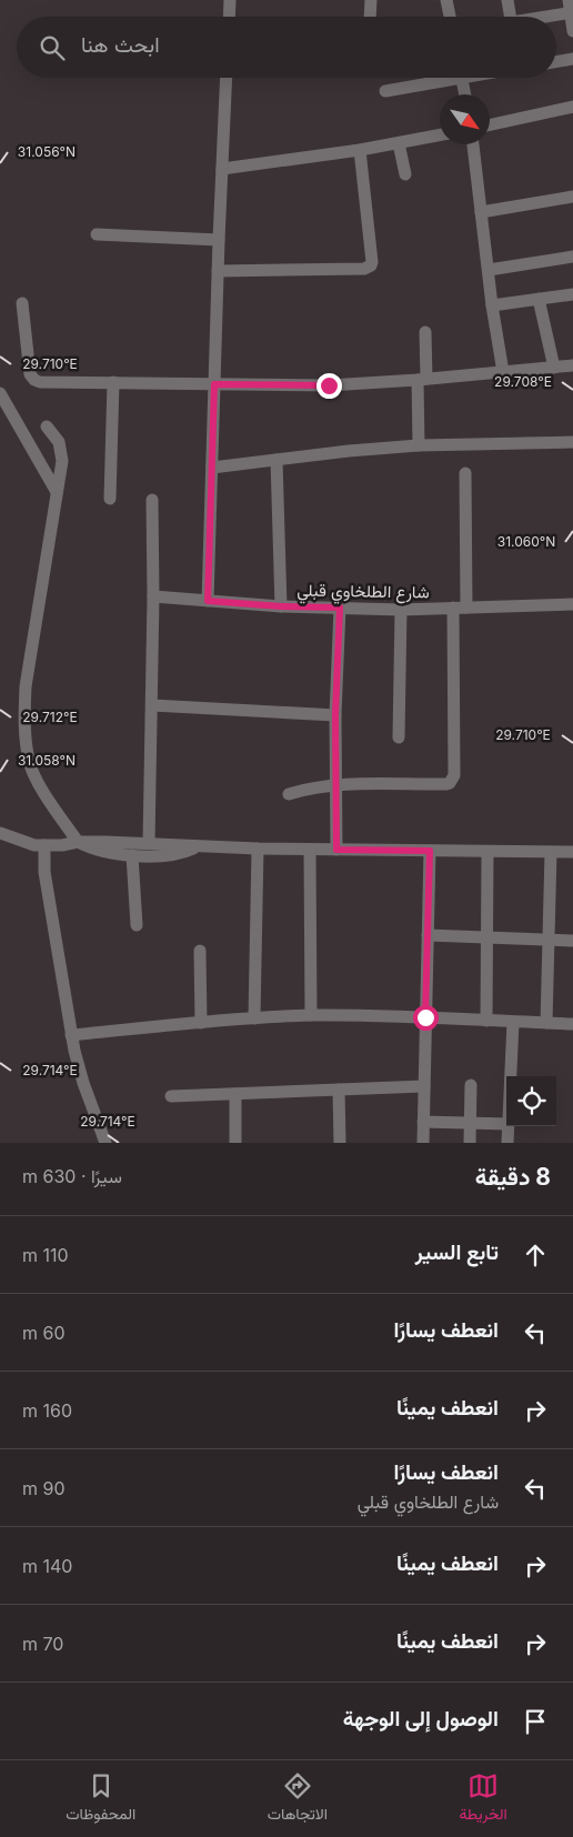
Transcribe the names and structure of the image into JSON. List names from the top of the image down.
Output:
{
  "streets": {
    "street": ["شارع الطلخاوي قبلي"]
  },
  "north": "bottom right",
  "page": {
    "search": "ابحث هنا",
    "heading": ["8 دقيقة", "سيرًا · 630 m"],
    "list": [
      ["تابع السير", "110 m"],
      ["انعطف يسارًا", "60 m"],
      ["انعطف يمينًا", "160 m"],
      ["انعطف يسارًا", "شارع الطلخاوي قبلي", "90 m"],
      ["انعطف يمينًا", "140 m"],
      ["انعطف يمينًا", "70 m"],
      "الوصول إلى الوجهة"
    ],
    "nav": ["الخريطة", "الاتجاهات", "المحفوظات"]
  },
  "coordinates": [
    "31.056°N",
    "29.710°E",
    "29.708°E",
    "31.060°N",
    "29.712°E",
    "31.058°N",
    "29.714°E"
  ]
}
